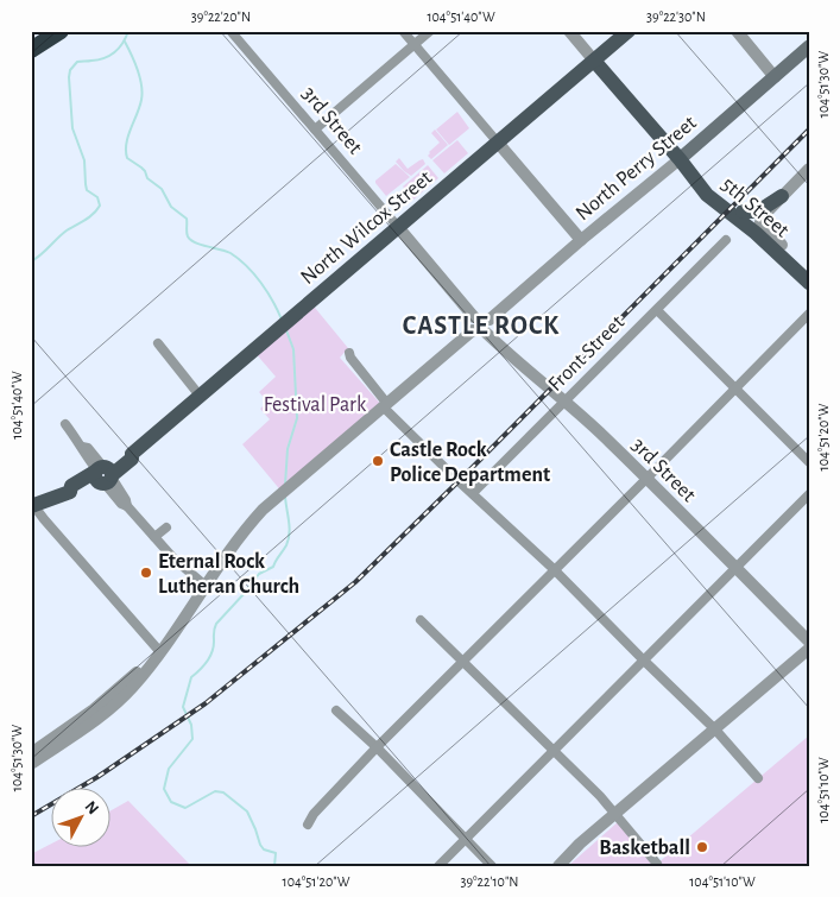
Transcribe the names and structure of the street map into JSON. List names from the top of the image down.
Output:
{
  "streets": {
    "main road": ["North Perry Street", "5th Street", "North Wilcox Street"],
    "street": ["3rd Street", "Front Street"]
  },
  "crossings": [
    ["3rd Street", "North Perry Street"],
    ["3rd Street", "North Wilcox Street"],
    ["3rd Street", "Front Street"],
    ["North Perry Street", "5th Street"],
    ["5th Street", "North Wilcox Street"]
  ],
  "districts": ["CASTLE ROCK"],
  "parks": ["Festival Park"],
  "places": ["Castle Rock Police Department", "Eternal Rock Lutheran Church", "Basketball"],
  "north": "top right",
  "coordinates": [
    "39°22'20\"N",
    "104°51'40\"W",
    "39°22'30\"N",
    "104°51'30\"W",
    "104°51'20\"W",
    "104°51'10\"W",
    "39°22'10\"N"
  ]
}
